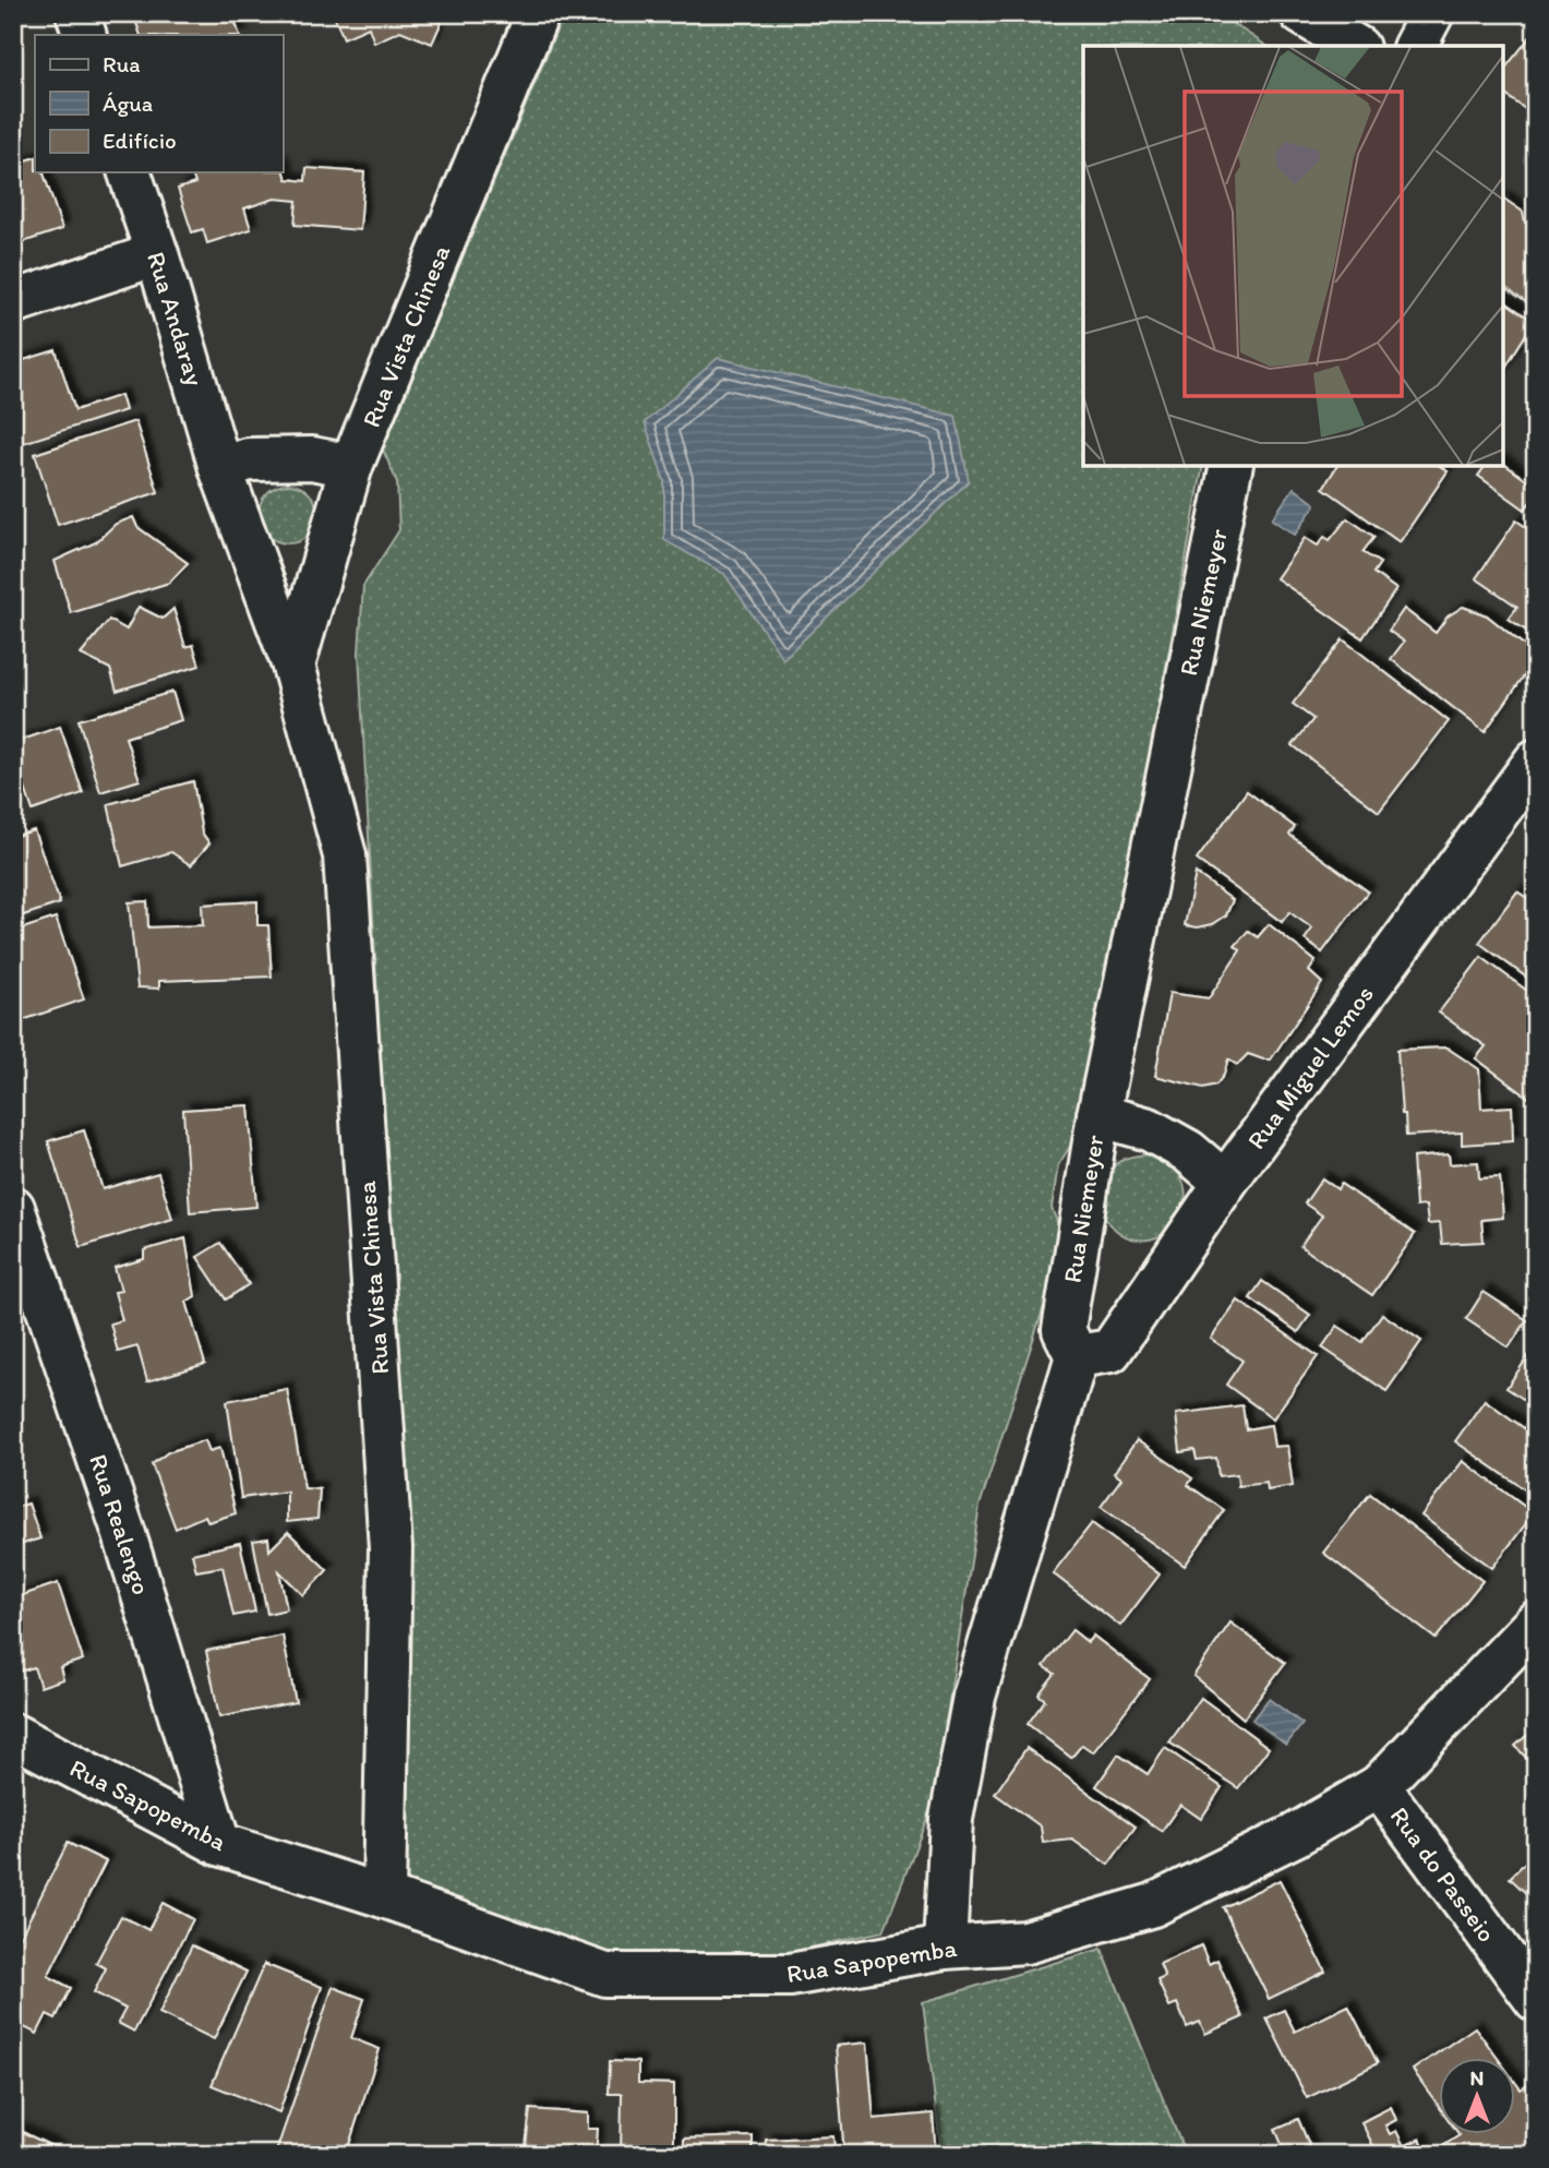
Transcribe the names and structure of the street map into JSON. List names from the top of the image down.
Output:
{
  "streets": {
    "street": [
      "Rua Andaray",
      "Rua Vista Chinesa",
      "Rua Niemeyer",
      "Rua Miguel Lemos",
      "Rua Realengo",
      "Rua Sapopemba",
      "Rua do Passeio"
    ]
  },
  "crossings": [
    ["Rua Andaray", "Rua Vista Chinesa"],
    ["Rua Vista Chinesa", "Rua Sapopemba"],
    ["Rua Niemeyer", "Rua Miguel Lemos"],
    ["Rua Realengo", "Rua Sapopemba"],
    ["Rua Sapopemba", "Rua do Passeio"]
  ],
  "legend": ["Rua", "Água", "Edifício"],
  "north": "top"
}
